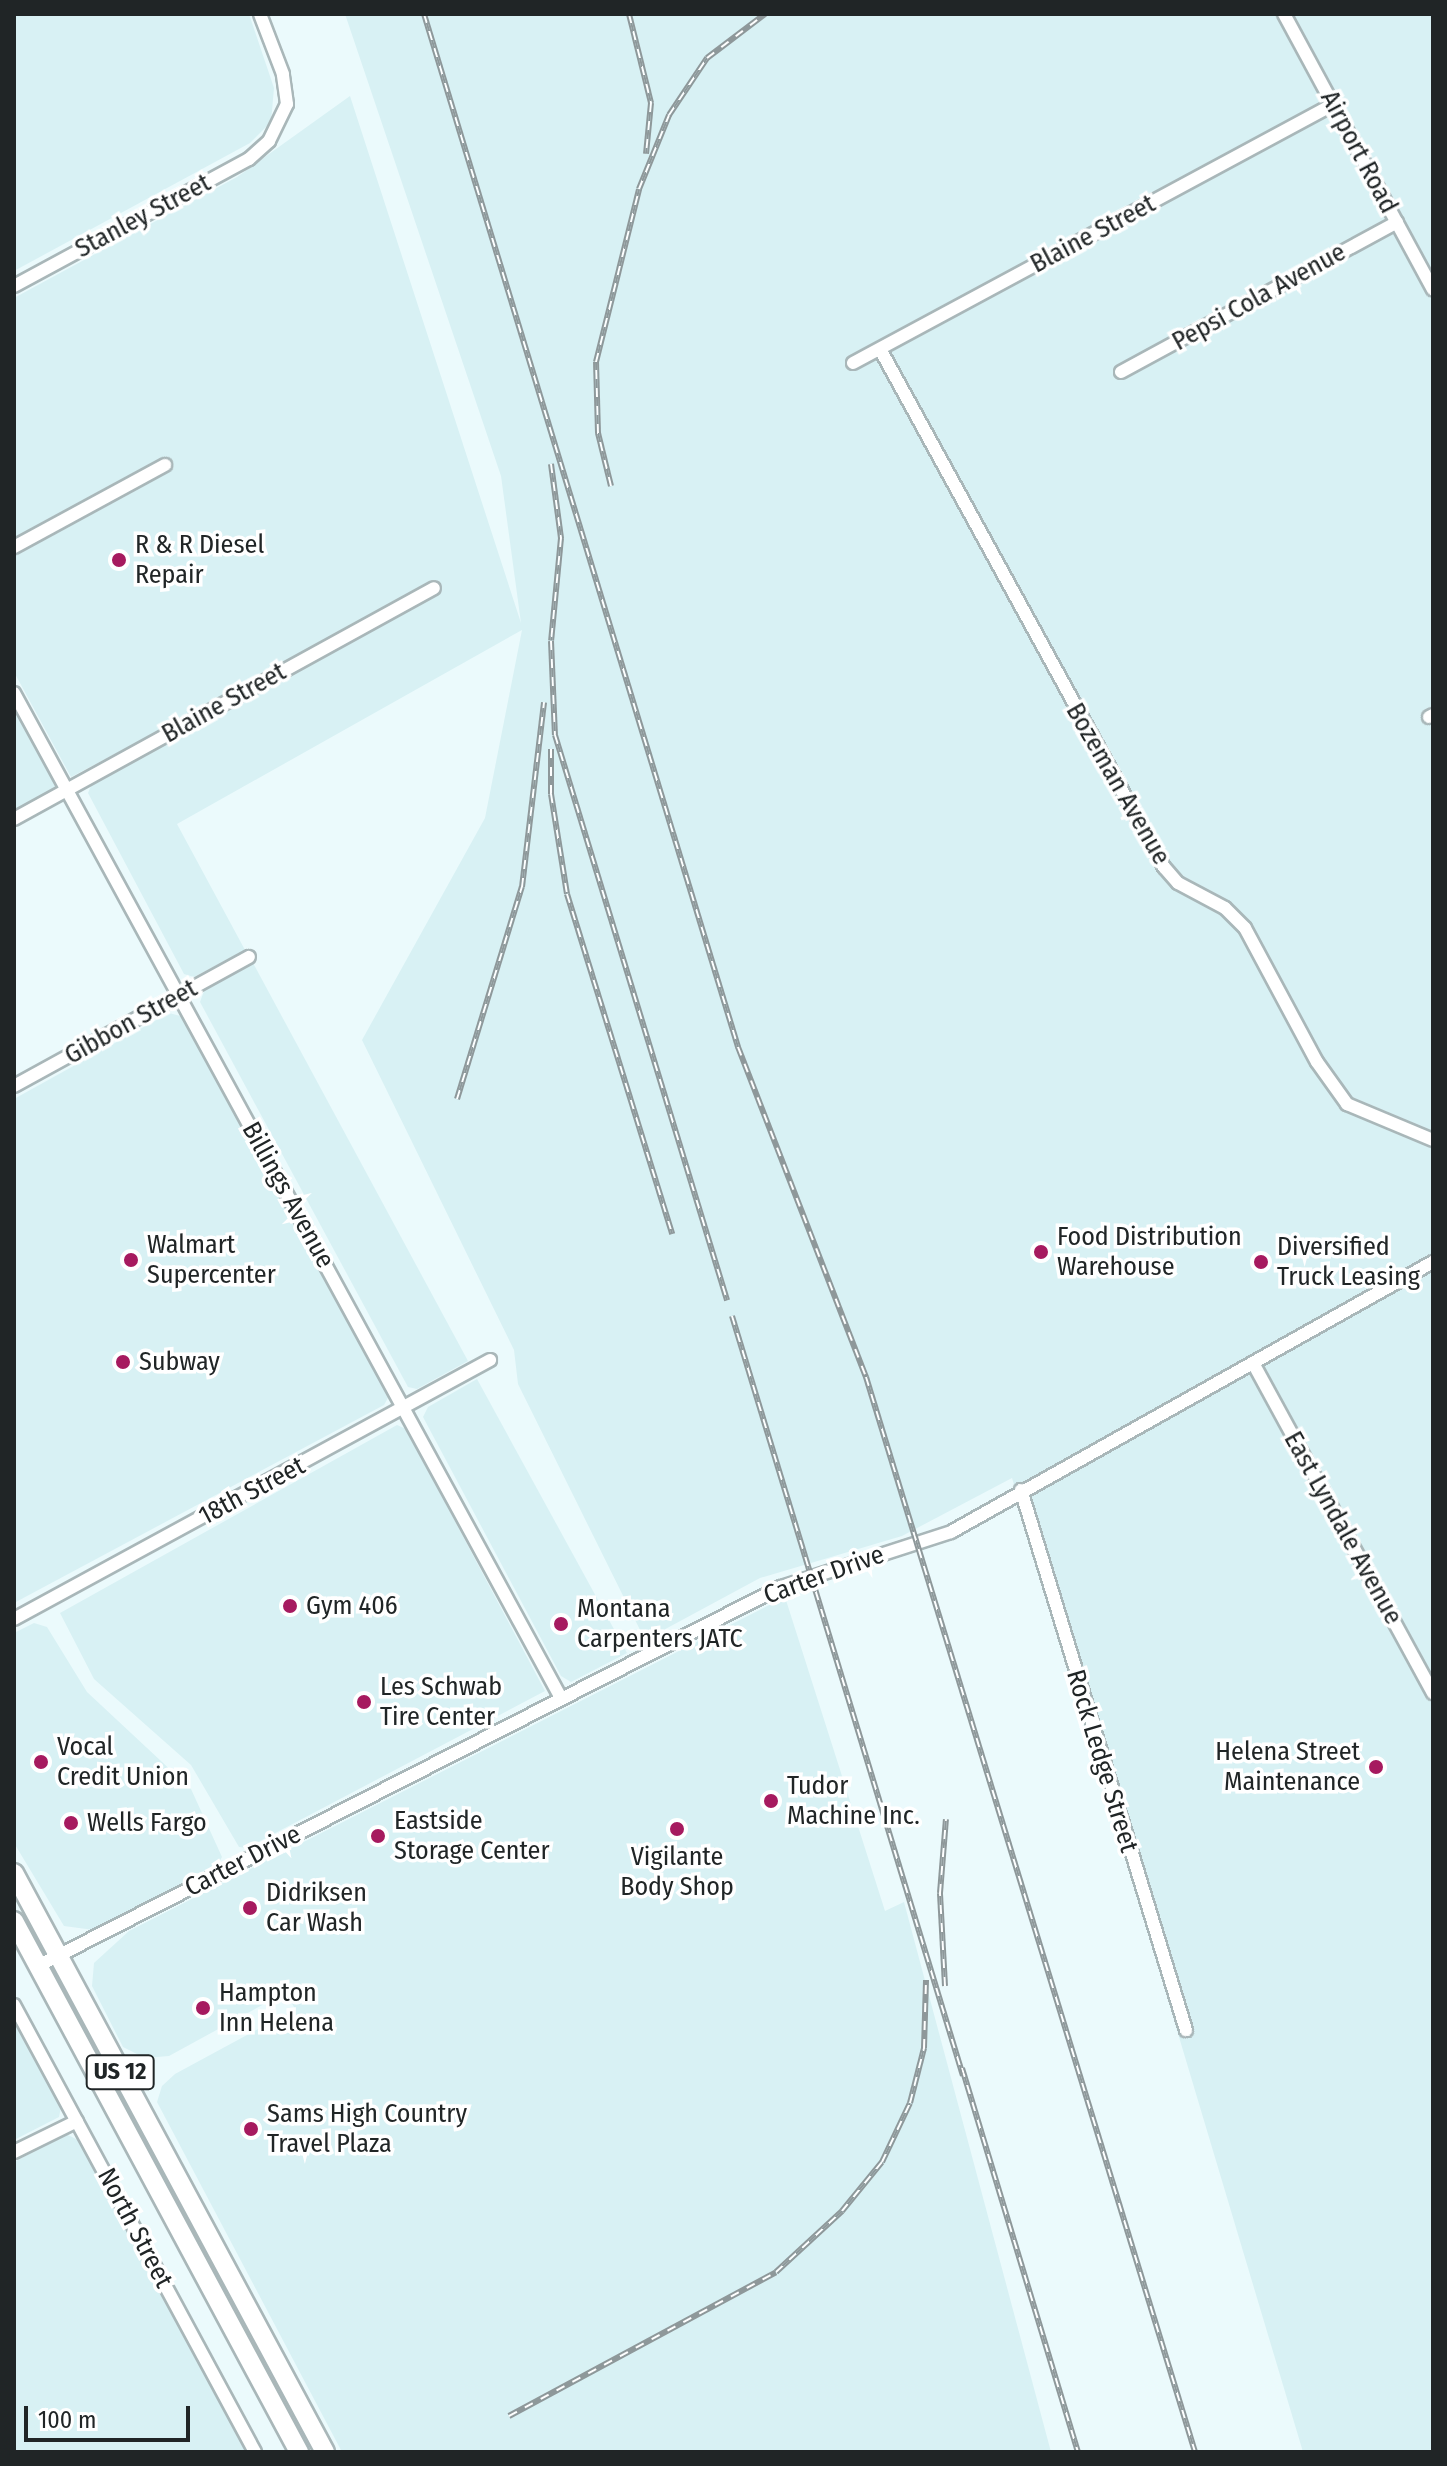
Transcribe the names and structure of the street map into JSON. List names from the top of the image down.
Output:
{
  "streets": {
    "highway": ["US 12"],
    "street": [
      "Airport Road",
      "Stanley Street",
      "Blaine Street",
      "Pepsi Cola Avenue",
      "Bozeman Avenue",
      "Gibbon Street",
      "Billings Avenue",
      "18th Street",
      "East Lyndale Avenue",
      "Carter Drive",
      "Rock Ledge Street",
      "North Street"
    ]
  },
  "crossings": [
    ["Airport Road", "Blaine Street"],
    ["Airport Road", "Pepsi Cola Avenue"],
    ["Blaine Street", "Bozeman Avenue"],
    ["Blaine Street", "Billings Avenue"],
    ["Gibbon Street", "Billings Avenue"],
    ["Billings Avenue", "18th Street"],
    ["Billings Avenue", "Carter Drive"],
    ["East Lyndale Avenue", "Carter Drive"],
    ["Carter Drive", "Rock Ledge Street"],
    ["Carter Drive", "US 12"]
  ],
  "places": [
    "R & R Diesel Repair",
    "Food Distribution Warehouse",
    "Walmart Supercenter",
    "Diversified Truck Leasing",
    "Subway",
    "Gym 406",
    "Montana Carpenters JATC",
    "Les Schwab Tire Center",
    "Vocal Credit Union",
    "Helena Street Maintenance",
    "Tudor Machine Inc.",
    "Wells Fargo",
    "Vigilante Body Shop",
    "Eastside Storage Center",
    "Didriksen Car Wash",
    "Hampton Inn Helena",
    "Sams High Country Travel Plaza"
  ],
  "scale_bar": "100 m"
}
